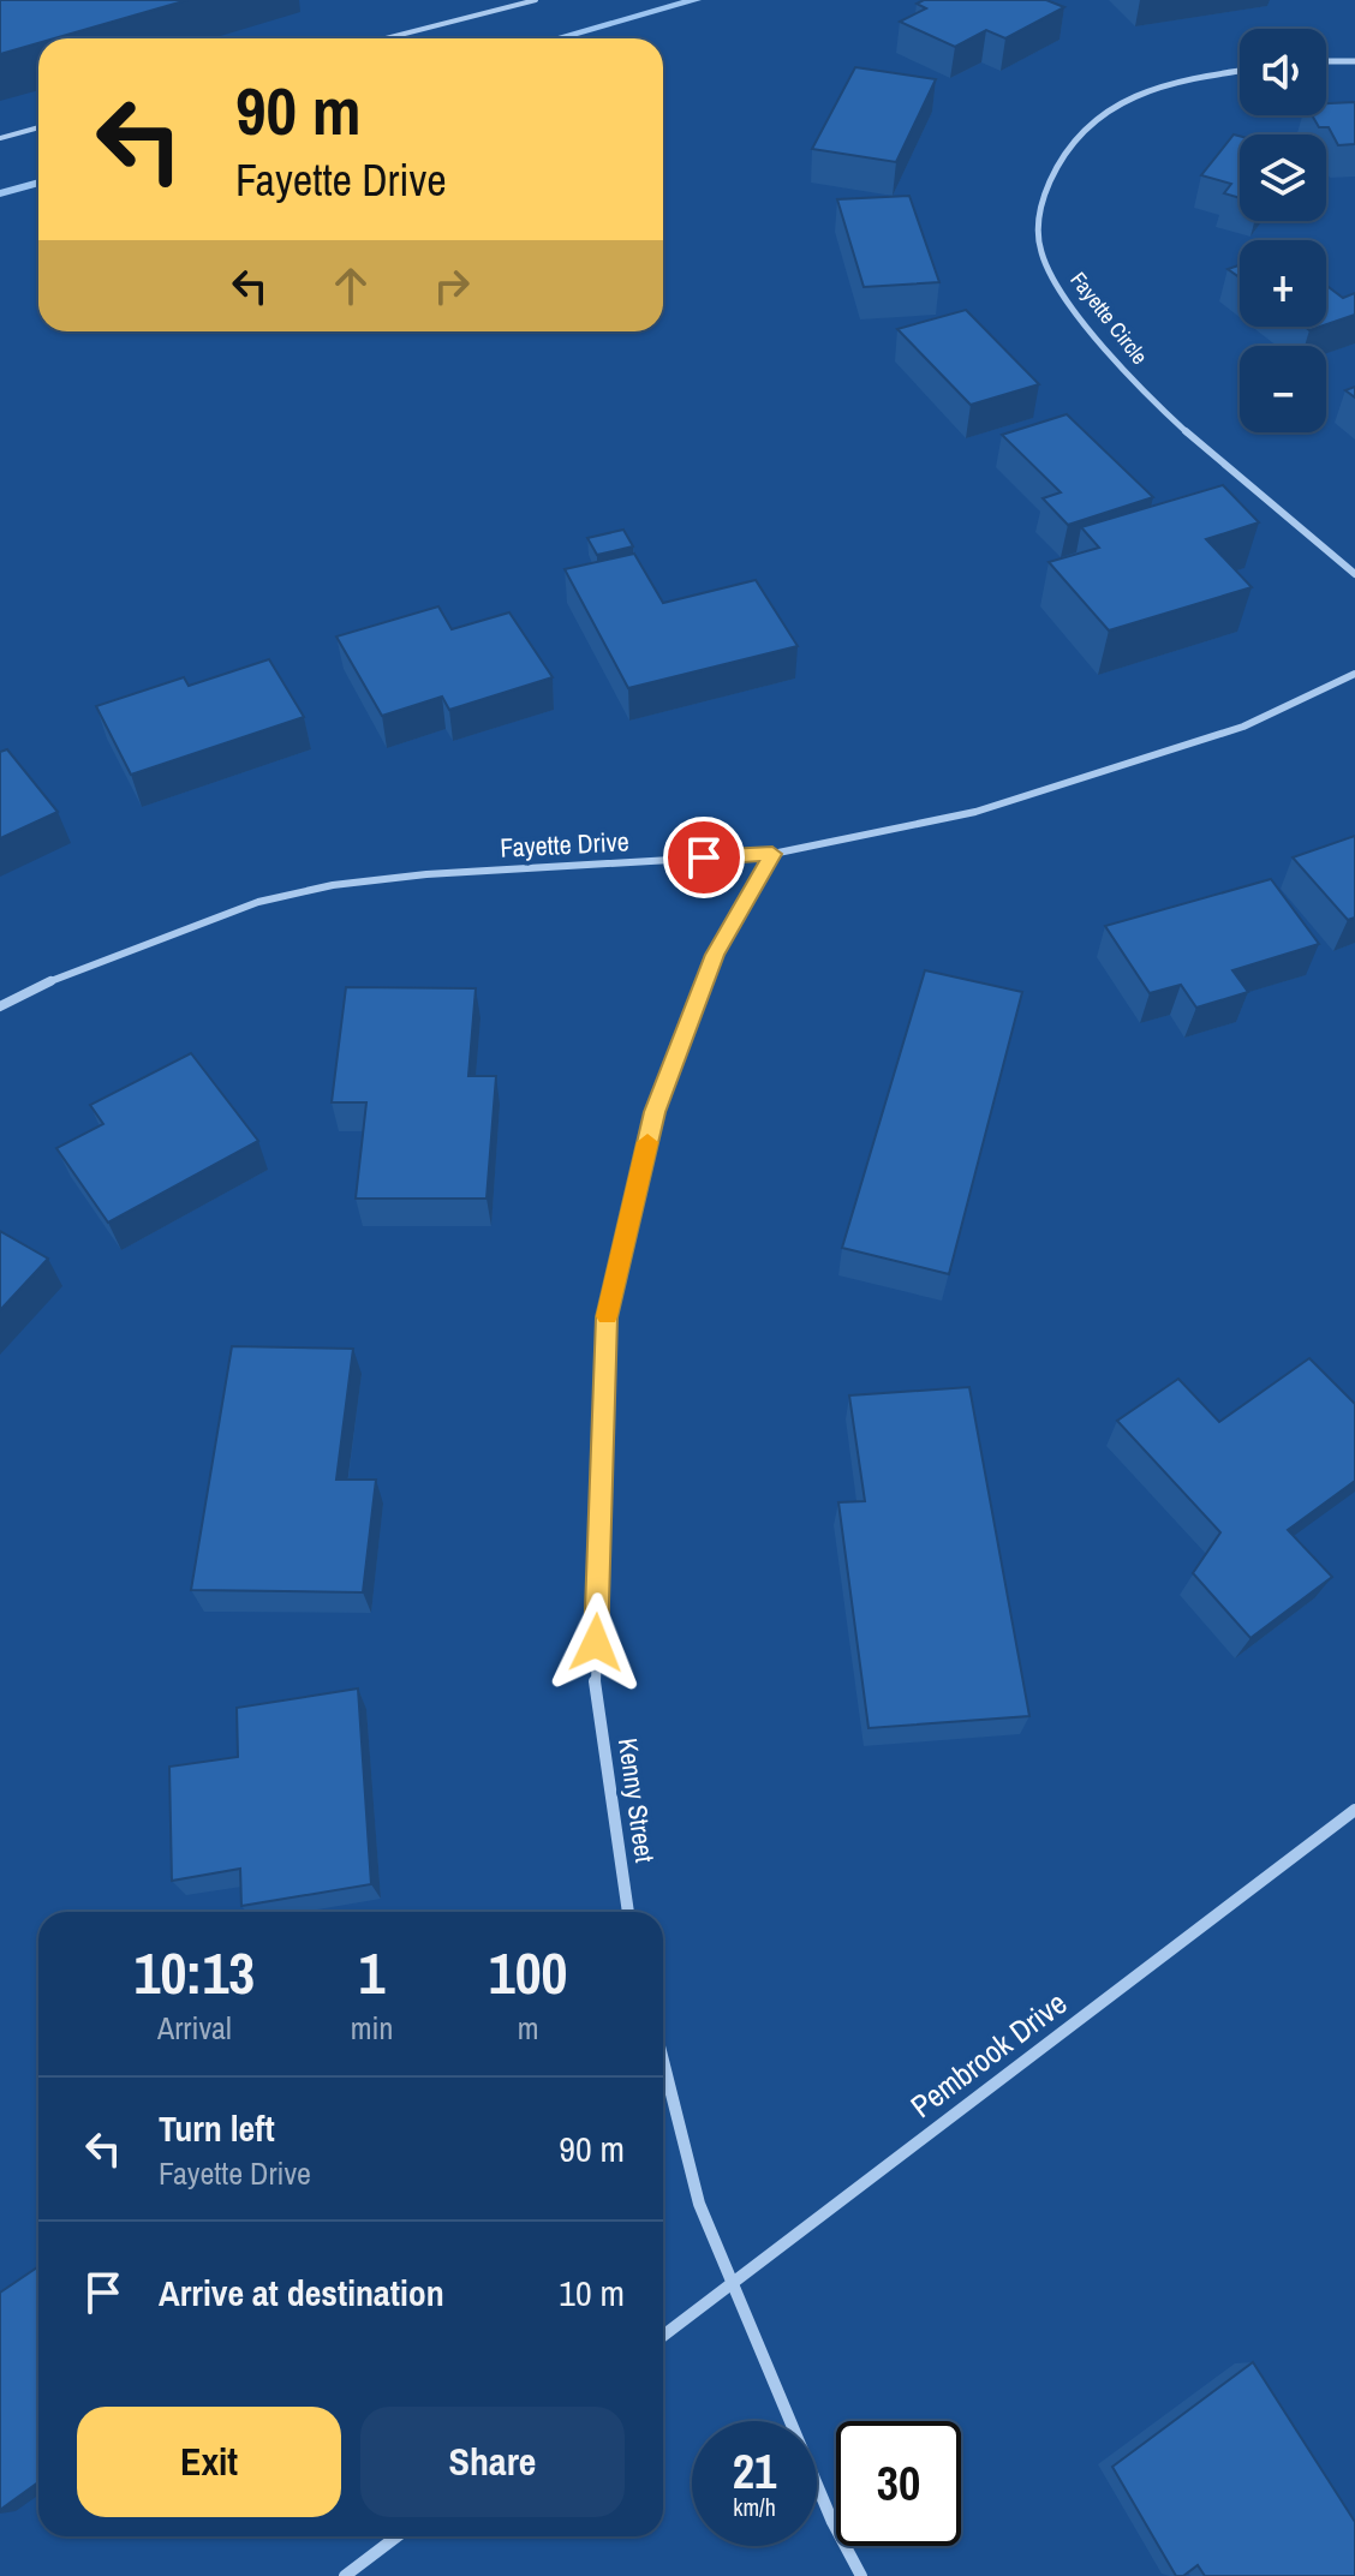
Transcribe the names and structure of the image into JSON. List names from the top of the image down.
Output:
{
  "streets": {
    "street": [
      "Fayette Circle",
      "Fayette Drive",
      "Kenny Street",
      "Pembrook Drive"
    ]
  },
  "crossings": [
    ["Fayette Drive", "Kenny Street"]
  ],
  "page": {
    "map_buttons": ["+", "−"],
    "turn": ["90 m", "Fayette Drive"],
    "eta": [
      "10:13",
      "Arrival",
      "1",
      "min",
      "100",
      "m"
    ],
    "list": [
      {
        "name": "Turn left",
        "note": "Fayette Drive",
        "value": "90 m"
      },
      {
        "name": "Arrive at destination",
        "value": "10 m"
      }
    ],
    "buttons": ["Exit", "Share"],
    "speed": "21 km/h",
    "limit": "30"
  }
}
